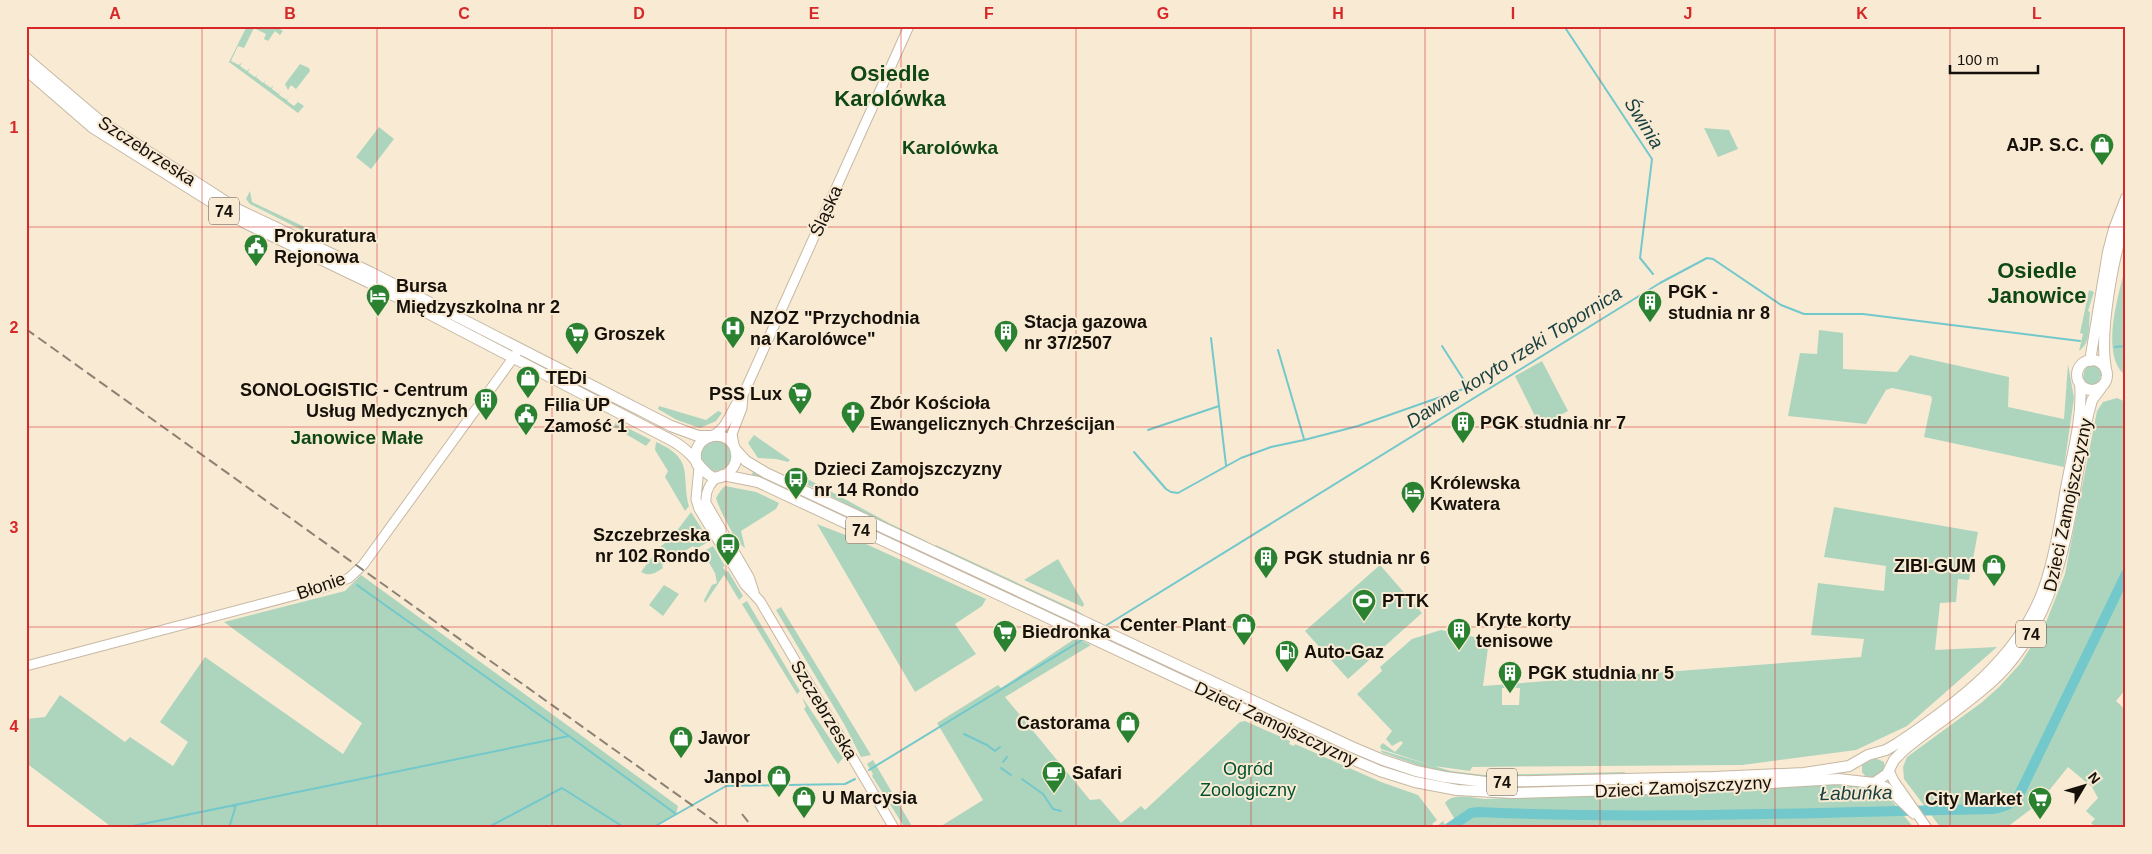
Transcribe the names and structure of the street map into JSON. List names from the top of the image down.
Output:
{
  "streets": {
    "main road": ["Szczebrzeska", "74", "Dzieci Zamojszczyzny"],
    "street": ["Śląska", "Błonie"]
  },
  "crossings": [
    ["Szczebrzeska", "74"],
    ["Szczebrzeska", "Śląska"],
    ["Szczebrzeska", "Dzieci Zamojszczyzny"],
    ["Szczebrzeska", "Błonie"],
    ["74", "Śląska"],
    ["74", "Dzieci Zamojszczyzny"],
    ["Śląska", "Dzieci Zamojszczyzny"]
  ],
  "districts": [
    "Osiedle Karolówka",
    "Karolówka",
    "Osiedle Janowice",
    "Janowice Małe"
  ],
  "water": ["Świnia", "Dawne koryto rzeki Topornica", "Łabuńka"],
  "parks": ["Ogród Zoologiczny"],
  "places": {
    "shop": [
      "AJP. S.C.",
      "TEDi",
      "ZIBI-GUM",
      "Center Plant",
      "Castorama",
      "Jawor",
      "Janpol",
      "U Marcysia"
    ],
    "public building": ["Prokuratura Rejonowa", "Filia UP Zamość 1"],
    "hotel": ["Bursa Międzyszkolna nr 2", "Królewska Kwatera"],
    "building": [
      "PGK - studnia nr 8",
      "Stacja gazowa nr 37/2507",
      "SONOLOGISTIC - Centrum Usług Medycznych",
      "PGK studnia nr 7",
      "PGK studnia nr 6",
      "Kryte korty tenisowe",
      "PGK studnia nr 5"
    ],
    "hospital": ["NZOZ \"Przychodnia na Karolówce\""],
    "supermarket": [
      "Groszek",
      "PSS Lux",
      "Biedronka",
      "City Market"
    ],
    "church": ["Zbór Kościoła Ewangelicznych Chrześcijan"],
    "bus stop": ["Dzieci Zamojszczyzny nr 14 Rondo", "Szczebrzeska nr 102 Rondo"],
    "sports": ["PTTK"],
    "fuel station": ["Auto-Gaz"],
    "cafe": ["Safari"]
  },
  "scale_bar": "100 m",
  "north": "top right",
  "grid": {
    "columns": [
      "A",
      "B",
      "C",
      "D",
      "E",
      "F",
      "G",
      "H",
      "I",
      "J",
      "K",
      "L"
    ],
    "rows": [
      "1",
      "2",
      "3",
      "4"
    ]
  }
}
